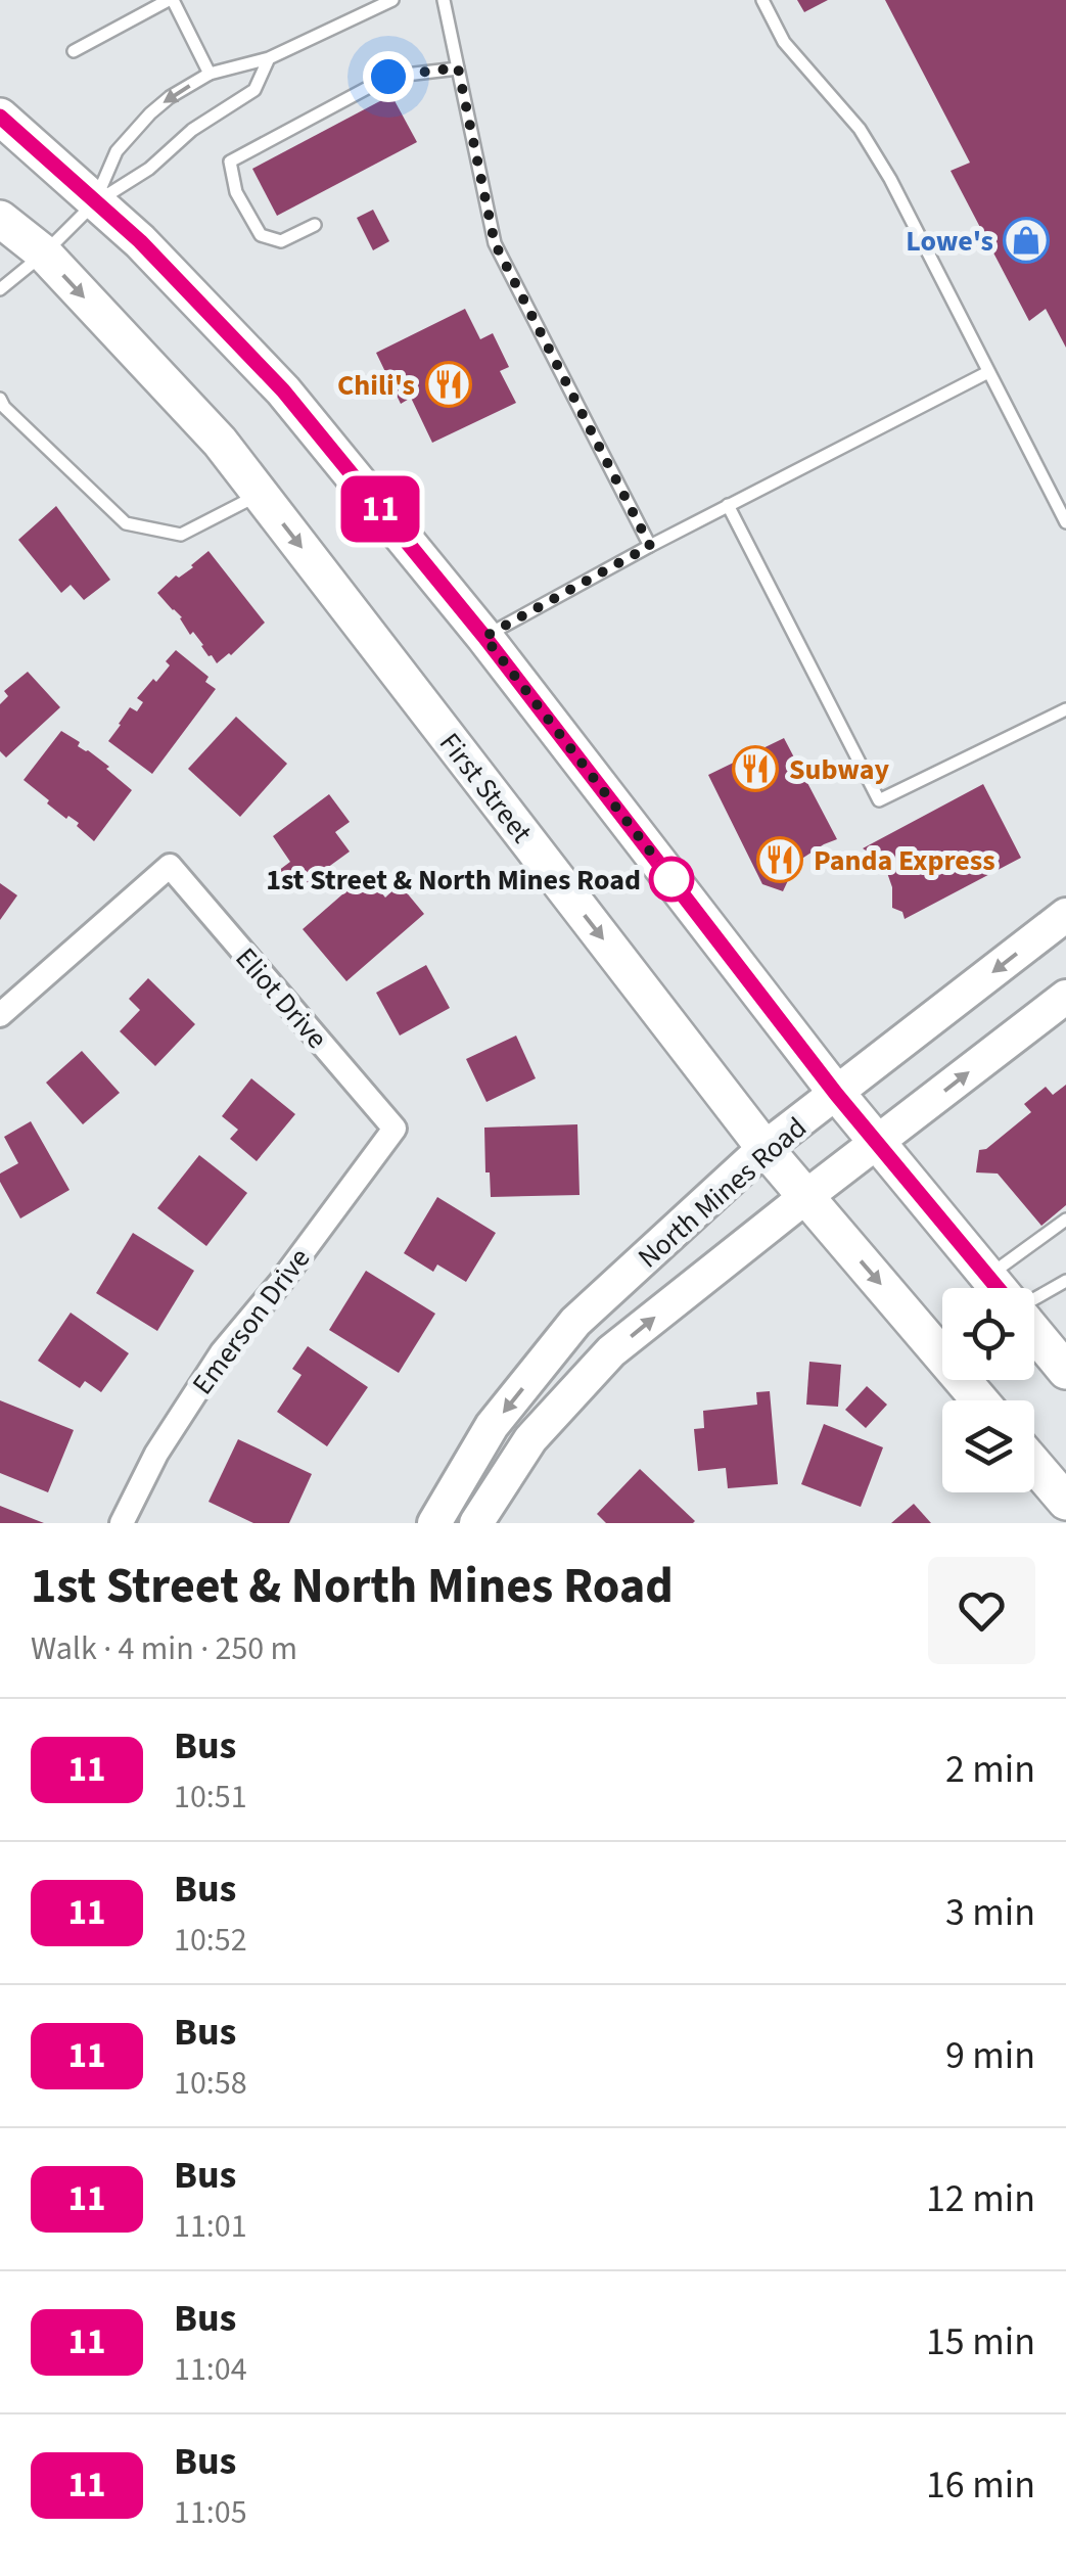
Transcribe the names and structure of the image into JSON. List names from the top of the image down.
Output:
{
  "streets": {
    "main road": ["First Street", "North Mines Road"],
    "street": ["Eliot Drive", "Emerson Drive"]
  },
  "crossings": [
    ["First Street", "North Mines Road"],
    ["Eliot Drive", "Emerson Drive"]
  ],
  "places": {
    "shop": ["Lowe's"],
    "restaurant": ["Chili's", "Subway", "Panda Express"],
    "other": ["1st Street & North Mines Road"]
  },
  "lines": ["bus line 11"],
  "page": {
    "on_map": "11",
    "heading": ["1st Street & North Mines Road", "Walk · 4 min · 250 m"],
    "list": [
      {
        "mark": "11",
        "name": "Bus",
        "note": "10:51",
        "value": "2 min"
      },
      {
        "mark": "11",
        "name": "Bus",
        "note": "10:52",
        "value": "3 min"
      },
      {
        "mark": "11",
        "name": "Bus",
        "note": "10:58",
        "value": "9 min"
      },
      {
        "mark": "11",
        "name": "Bus",
        "note": "11:01",
        "value": "12 min"
      },
      {
        "mark": "11",
        "name": "Bus",
        "note": "11:04",
        "value": "15 min"
      },
      {
        "mark": "11",
        "name": "Bus",
        "note": "11:05",
        "value": "16 min"
      }
    ]
  }
}
